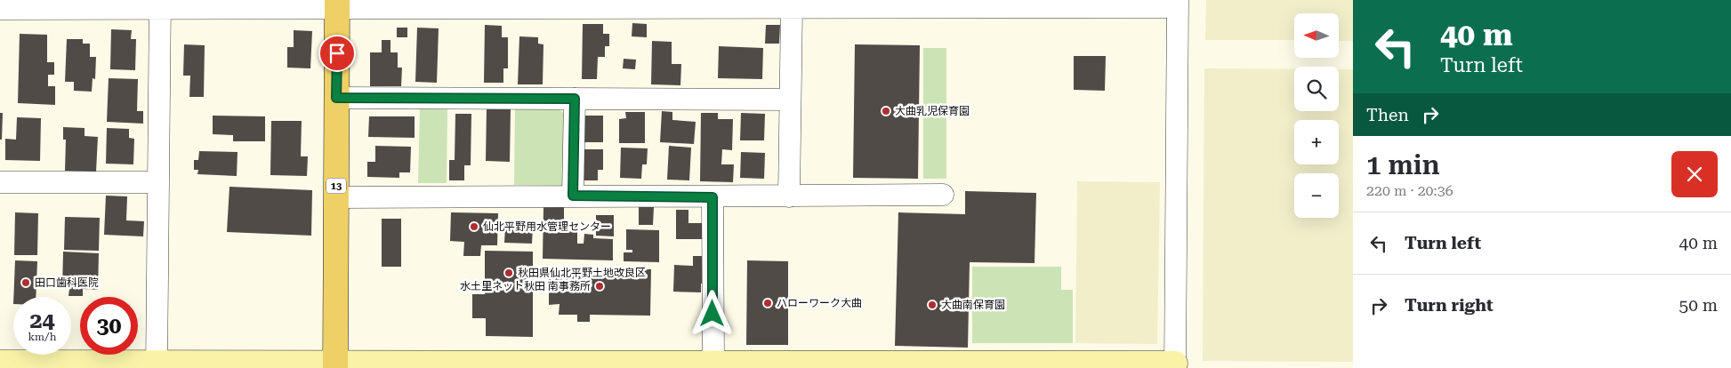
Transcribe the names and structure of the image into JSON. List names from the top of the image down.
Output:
{
  "streets": {
    "main road": ["13"]
  },
  "places": [
    "大曲乳児保育園",
    "仙北平野用水管理センター",
    "秋田県仙北平野土地改良区",
    "田口歯科医院",
    "水土里ネット秋田 南事務所",
    "ハローワーク大曲",
    "大曲南保育園"
  ],
  "north": "left",
  "page": {
    "turn": ["40 m", "Turn left"],
    "map_buttons": ["+", "−"],
    "then": "Then",
    "heading": ["1 min", "220 m · 20:36"],
    "list": [
      {
        "name": "Turn left",
        "value": "40 m"
      },
      {
        "name": "Turn right",
        "value": "50 m"
      }
    ],
    "speed": "24 km/h",
    "limit": "30"
  }
}
